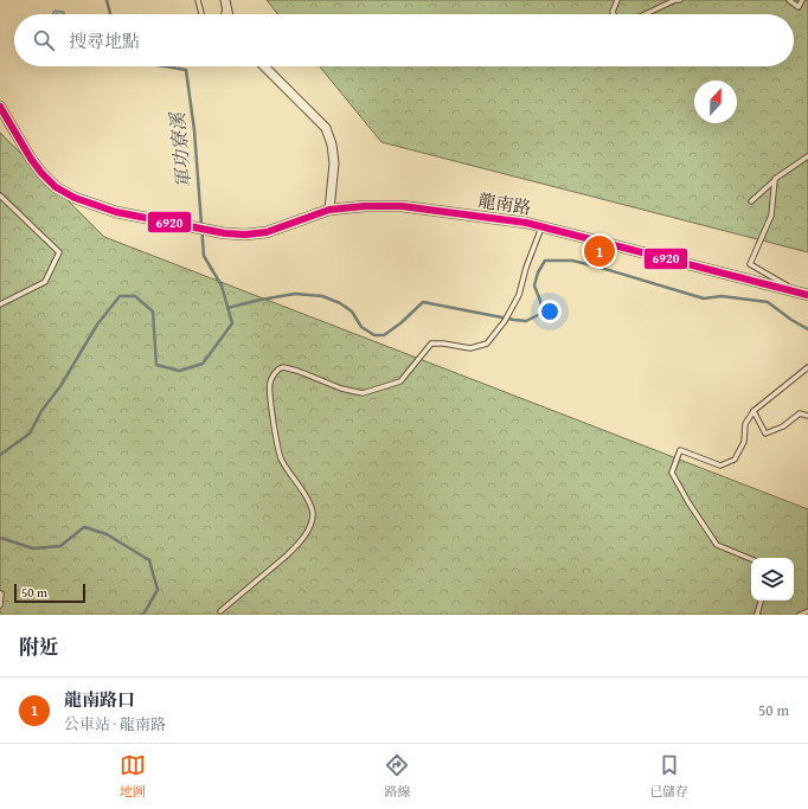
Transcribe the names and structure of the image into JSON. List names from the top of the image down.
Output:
{
  "streets": {
    "street": ["龍南路"]
  },
  "water": ["軍功寮溪"],
  "lines": ["transit line 6920"],
  "scale_bar": "50 m",
  "north": "top",
  "page": {
    "search": "搜尋地點",
    "pins": "1",
    "scale": "50 m",
    "heading": "附近",
    "list": [
      {
        "mark": "1",
        "name": "龍南路口",
        "note": "公車站 · 龍南路",
        "value": "50 m"
      }
    ],
    "nav": ["地圖", "路線", "已儲存"]
  }
}
